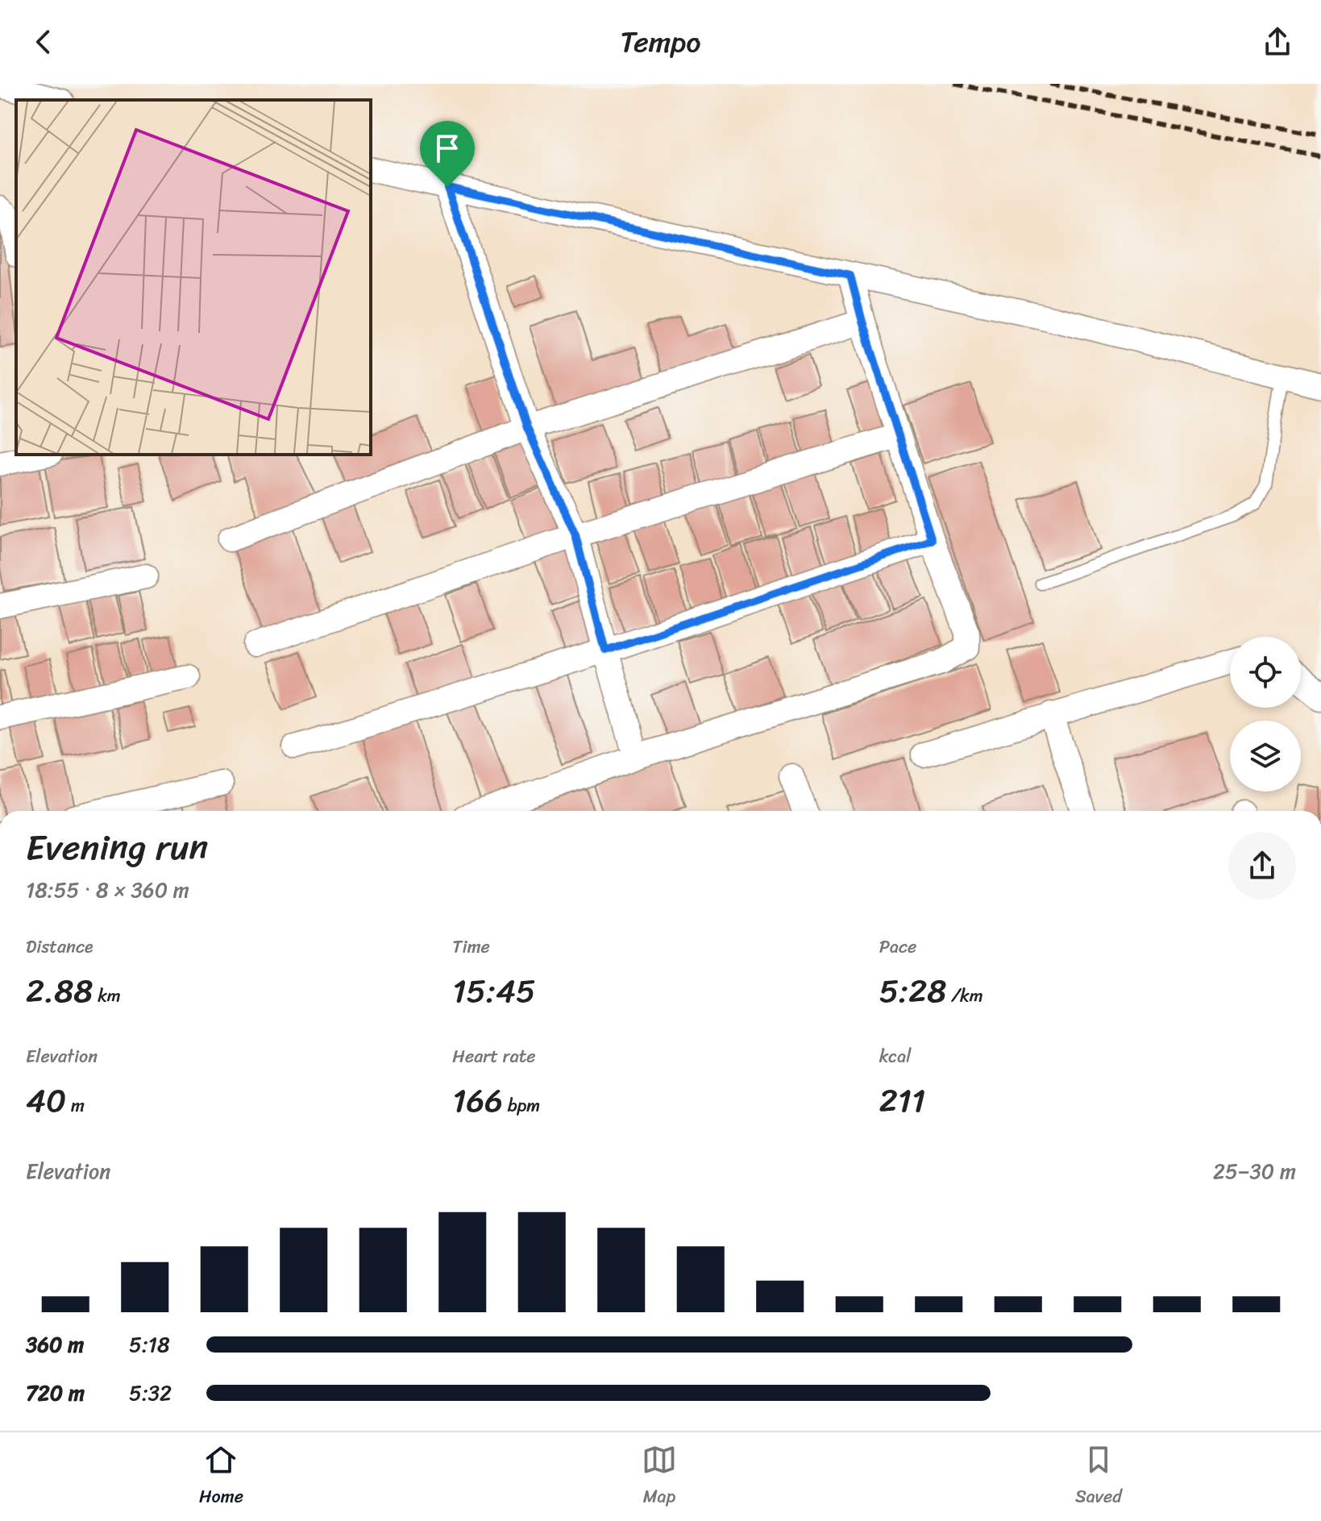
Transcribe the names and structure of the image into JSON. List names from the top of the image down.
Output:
{
  "page": {
    "header": "Tempo",
    "heading": ["Evening run", "18:55 · 8 × 360 m"],
    "stats": [
      ["Distance", "2.88 km"],
      ["Time", "15:45"],
      ["Pace", "5:28 /km"],
      ["Elevation", "40 m"],
      ["Heart rate", "166 bpm"],
      ["kcal", "211"]
    ],
    "chart": ["Elevation", "25–30 m"],
    "list": [
      {
        "name": "360 m",
        "note": "5:18"
      },
      {
        "name": "720 m",
        "note": "5:32"
      }
    ],
    "tabs": ["Home", "Map", "Saved"]
  }
}
